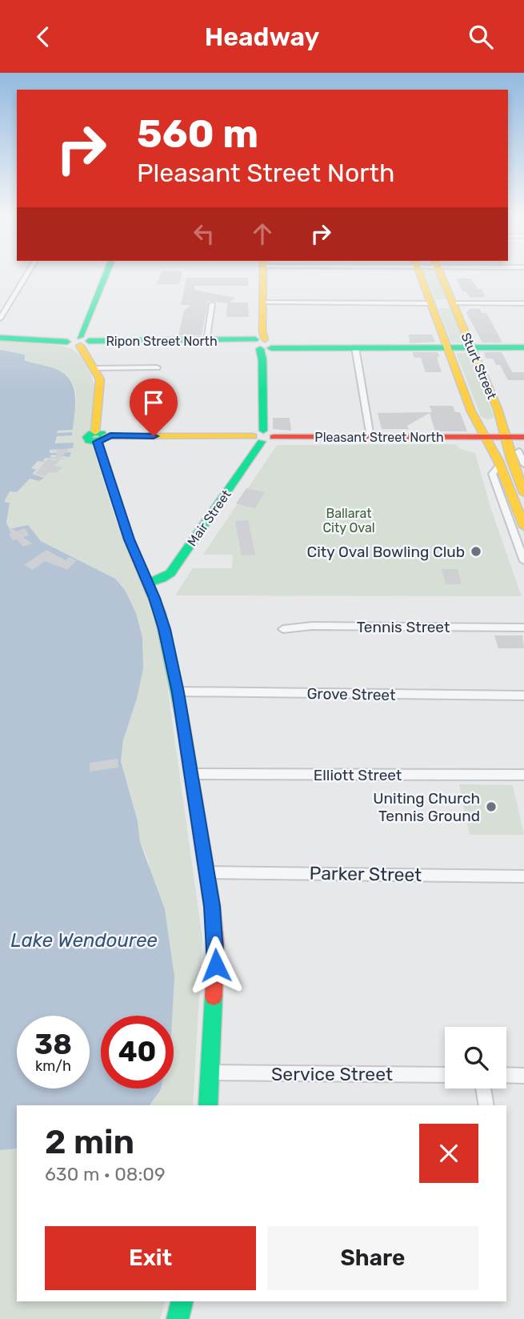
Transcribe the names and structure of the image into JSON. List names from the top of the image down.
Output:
{
  "streets": {
    "street": [
      "Ripon Street North",
      "Sturt Street",
      "Pleasant Street North",
      "Mair Street",
      "Tennis Street",
      "Grove Street",
      "Elliott Street",
      "Parker Street",
      "Service Street"
    ]
  },
  "crossings": [
    ["Ripon Street North", "Sturt Street"],
    ["Sturt Street", "Pleasant Street North"],
    ["Pleasant Street North", "Mair Street"]
  ],
  "water": ["Lake Wendouree"],
  "parks": ["Ballarat City Oval"],
  "places": ["City Oval Bowling Club", "Uniting Church Tennis Ground"],
  "page": {
    "header": "Headway",
    "turn": ["560 m", "Pleasant Street North"],
    "speed": "38 km/h",
    "limit": "40",
    "heading": ["2 min", "630 m · 08:09"],
    "buttons": ["Exit", "Share"]
  }
}
